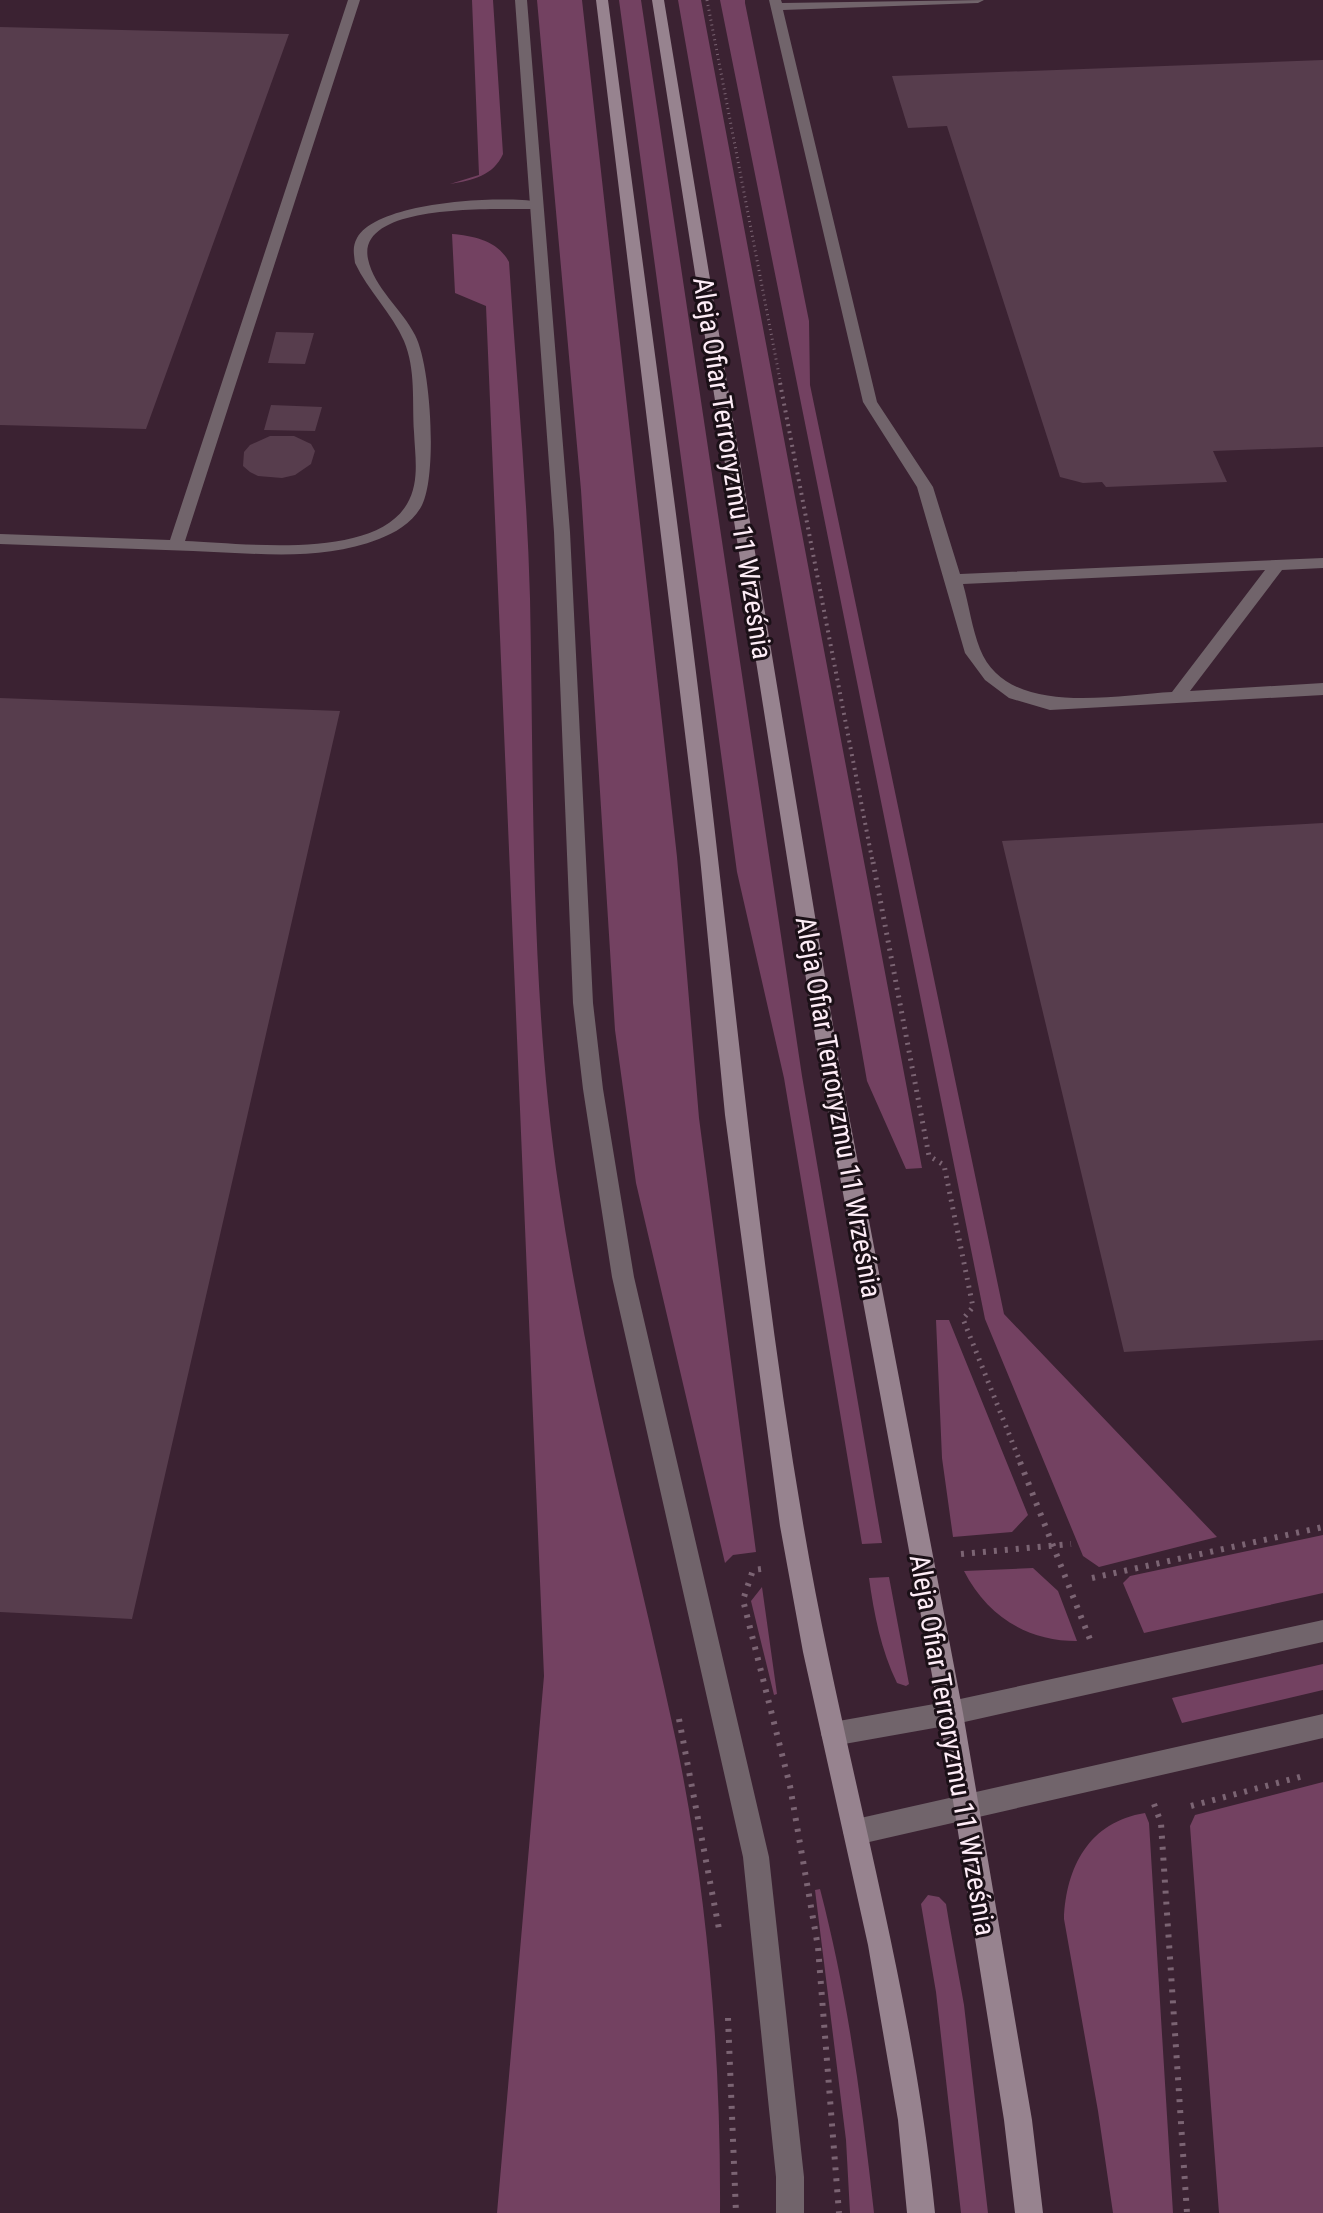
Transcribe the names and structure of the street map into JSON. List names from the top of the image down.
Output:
{
  "streets": {
    "street": ["Aleja Ofiar Terroryzmu 11 Września"]
  }
}
